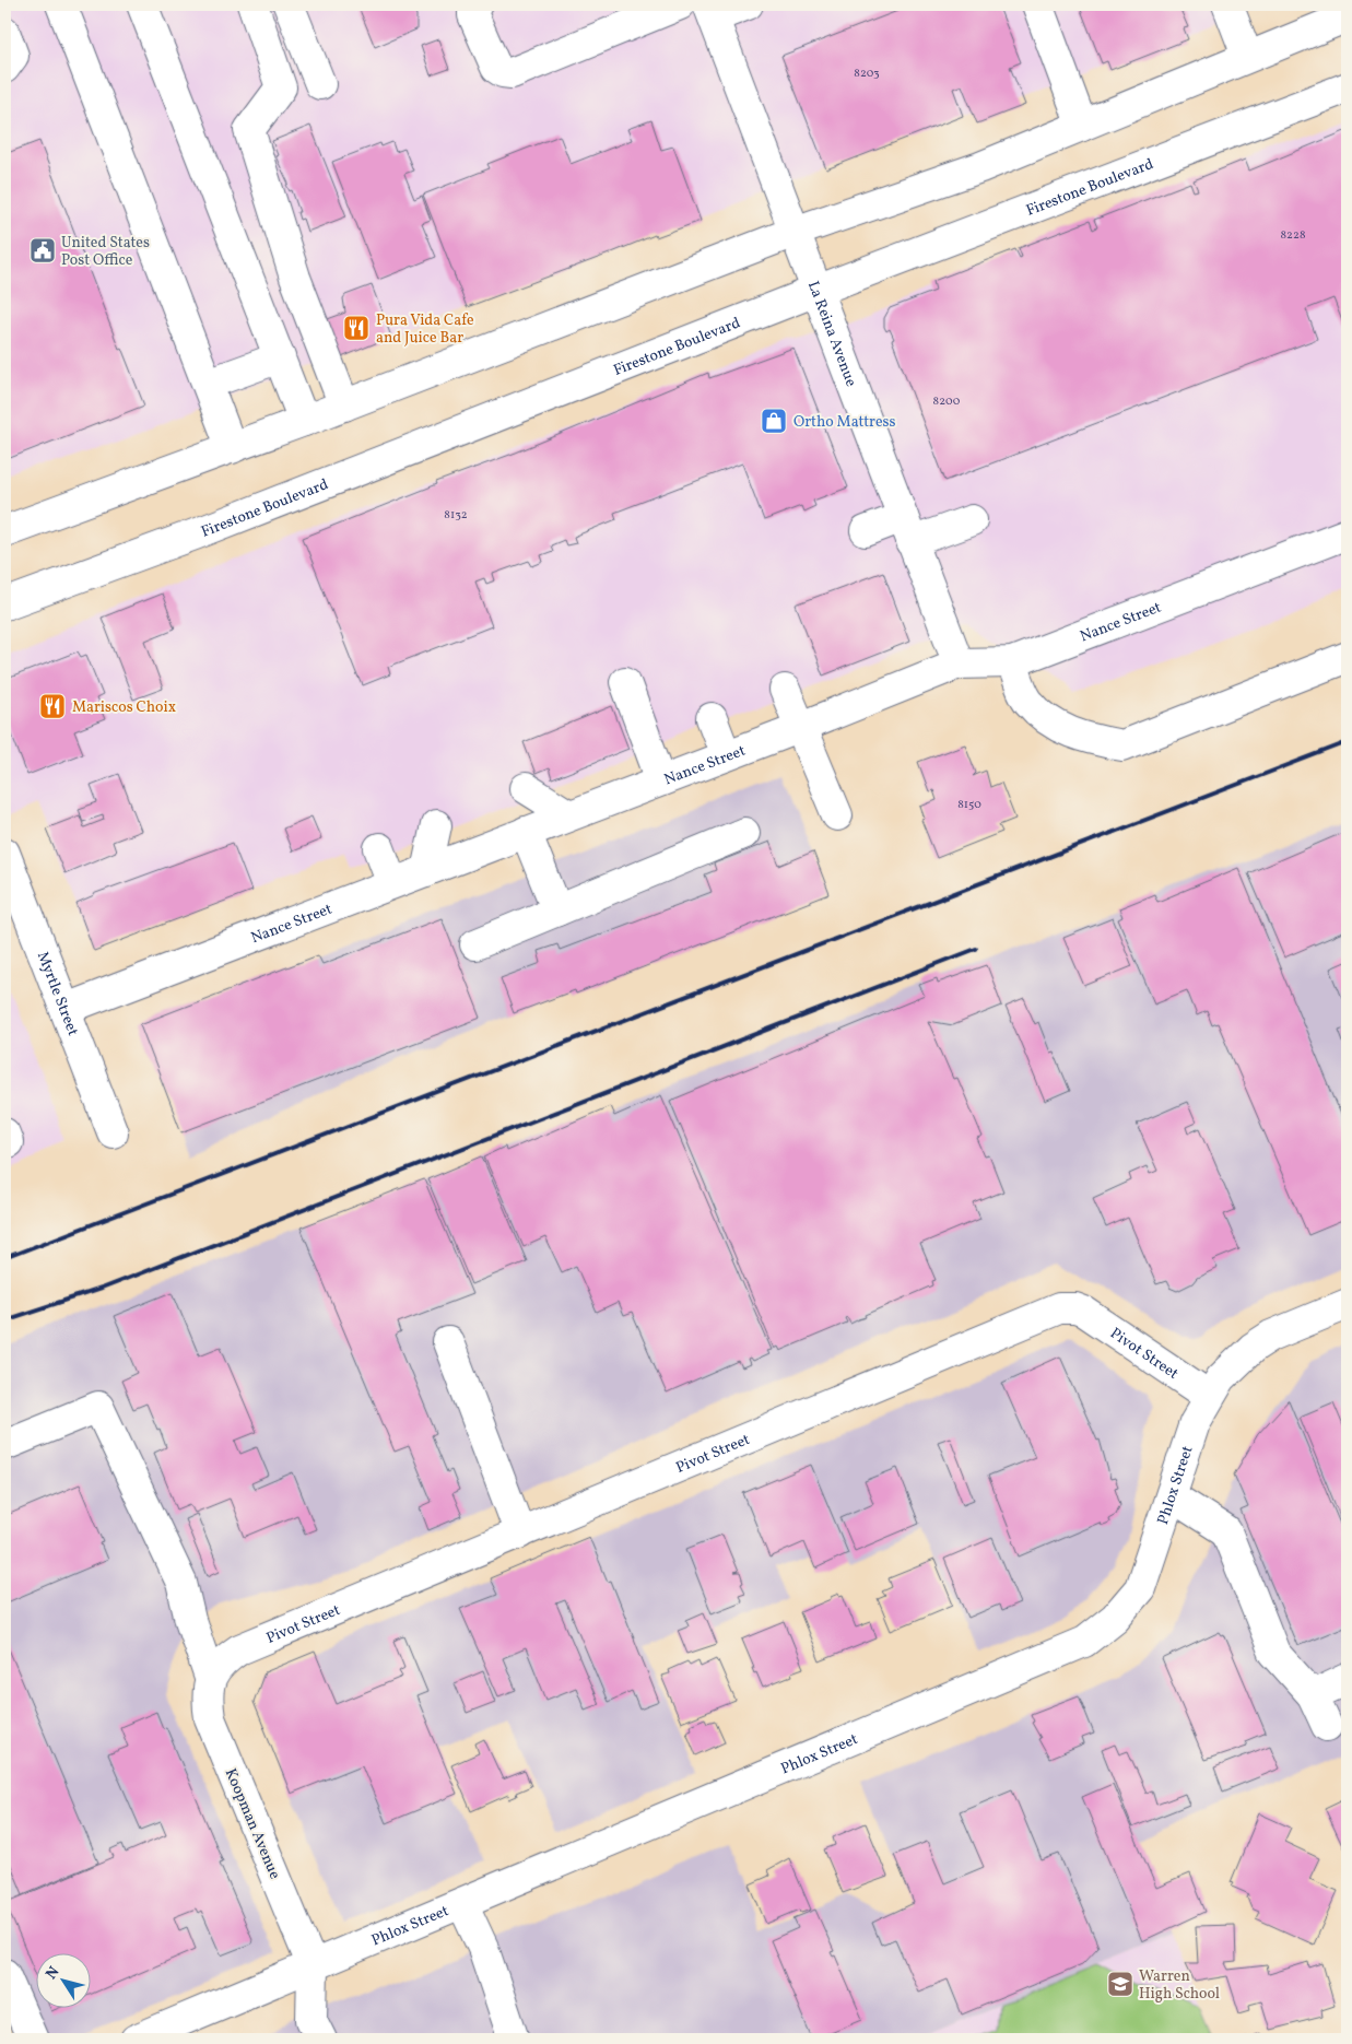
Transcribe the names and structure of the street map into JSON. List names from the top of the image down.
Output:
{
  "streets": {
    "street": [
      "Firestone Boulevard",
      "La Reina Avenue",
      "Nance Street",
      "Myrtle Street",
      "Pivot Street",
      "Phlox Street",
      "Koopman Avenue"
    ]
  },
  "crossings": [
    ["Firestone Boulevard", "La Reina Avenue"],
    ["La Reina Avenue", "Nance Street"],
    ["Nance Street", "Myrtle Street"],
    ["Pivot Street", "Phlox Street"],
    ["Pivot Street", "Koopman Avenue"],
    ["Phlox Street", "Koopman Avenue"]
  ],
  "places": {
    "public building": ["United States Post Office"],
    "restaurant": ["Pura Vida Cafe and Juice Bar", "Mariscos Choix"],
    "shop": ["Ortho Mattress"],
    "school or university": ["Warren High School"]
  },
  "house_numbers": [
    "8203",
    "8228",
    "8200",
    "8132",
    "8150"
  ],
  "north": "top left"
}
